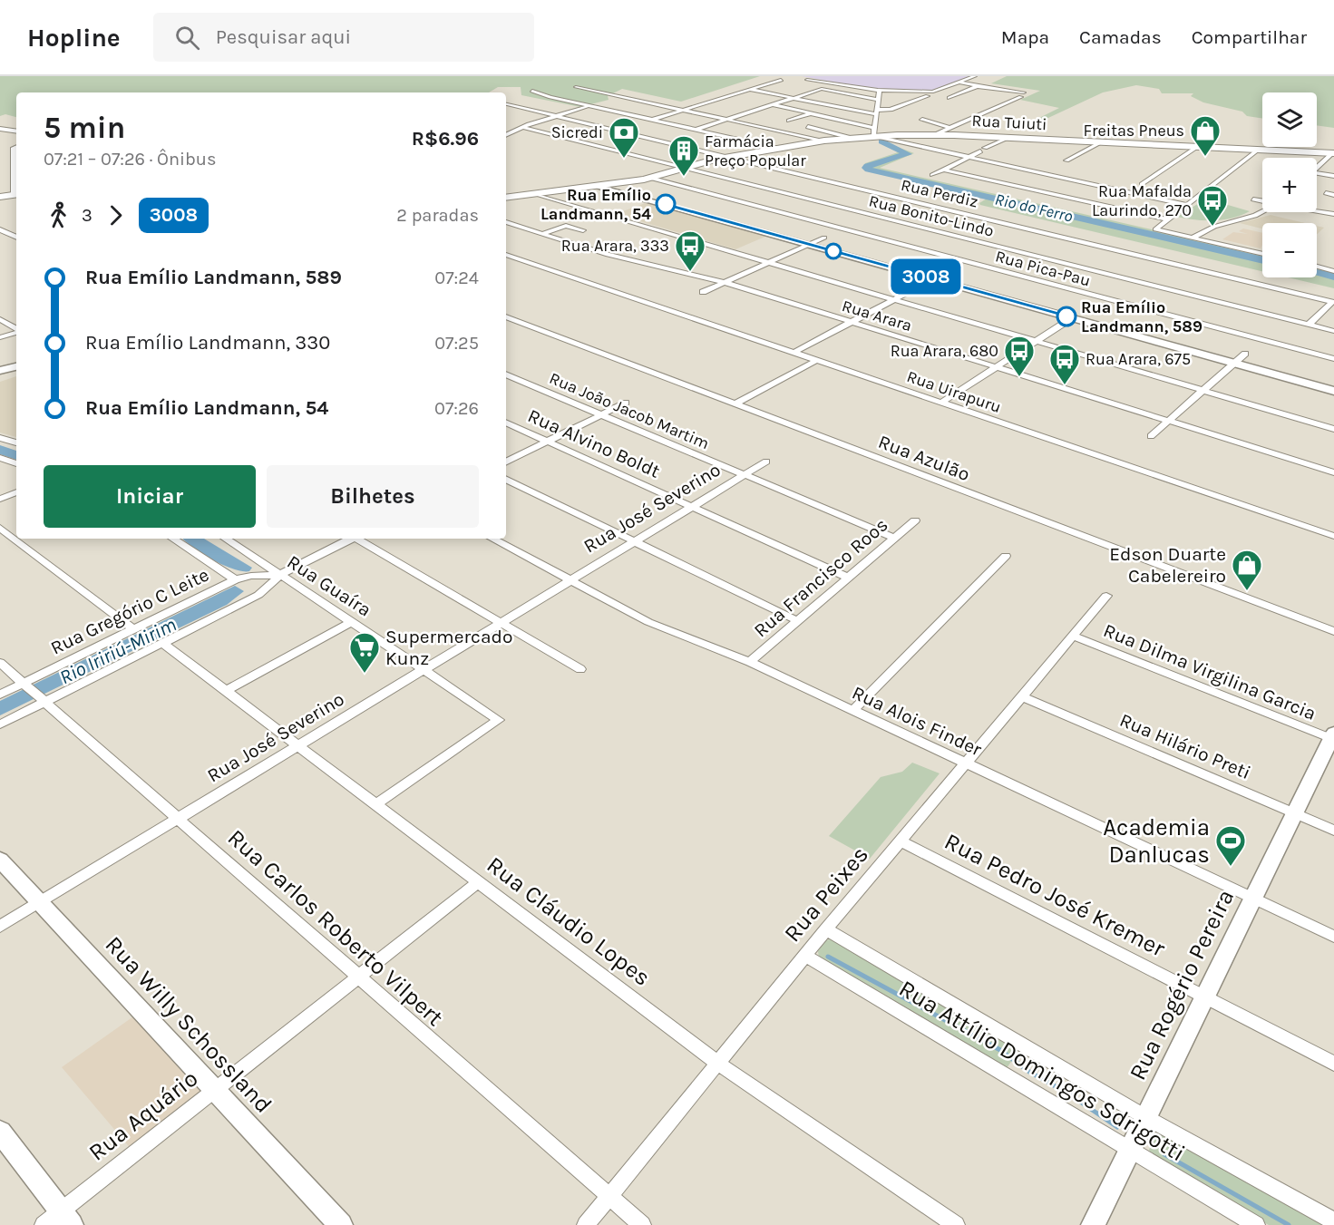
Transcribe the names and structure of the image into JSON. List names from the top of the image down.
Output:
{
  "streets": {
    "main road": ["Rua Tuiuti"],
    "street": [
      "Rua Perdiz",
      "Rua Bonito-Lindo",
      "Rua Pica-Pau",
      "Rua Arara",
      "Rua Uirapuru",
      "Rua João Jacob Martim",
      "Rua Alvino Boldt",
      "Rua Azulão",
      "Rua José Severino",
      "Rua Francisco Roos",
      "Rua Guaíra",
      "Rua Gregório C Leite",
      "Rua Dilma Virgilina Garcia",
      "Rua Alois Finder",
      "Rua Hilário Preti",
      "Rua Peixes",
      "Rua Pedro José Kremer",
      "Rua Cláudio Lopes",
      "Rua Carlos Roberto Vilpert",
      "Rua Rogério Pereira",
      "Rua Willy Schossland",
      "Rua Attílio Domingos Sdrigotti",
      "Rua Aquário"
    ]
  },
  "crossings": [
    ["Rua Tuiuti", "Rua Perdiz"],
    ["Rua Tuiuti", "Rua Bonito-Lindo"],
    ["Rua Tuiuti", "Rua Pica-Pau"],
    ["Rua João Jacob Martim", "Rua José Severino"],
    ["Rua João Jacob Martim", "Rua Francisco Roos"],
    ["Rua Alvino Boldt", "Rua José Severino"],
    ["Rua Alvino Boldt", "Rua Francisco Roos"],
    ["Rua José Severino", "Rua Guaíra"],
    ["Rua José Severino", "Rua Alois Finder"],
    ["Rua José Severino", "Rua Cláudio Lopes"],
    ["Rua José Severino", "Rua Carlos Roberto Vilpert"],
    ["Rua José Severino", "Rua Willy Schossland"],
    ["Rua Francisco Roos", "Rua Alois Finder"],
    ["Rua Guaíra", "Rua Gregório C Leite"],
    ["Rua Guaíra", "Rua Cláudio Lopes"],
    ["Rua Gregório C Leite", "Rua Cláudio Lopes"],
    ["Rua Gregório C Leite", "Rua Carlos Roberto Vilpert"],
    ["Rua Dilma Virgilina Garcia", "Rua Peixes"],
    ["Rua Dilma Virgilina Garcia", "Rua Rogério Pereira"],
    ["Rua Alois Finder", "Rua Peixes"],
    ["Rua Alois Finder", "Rua Rogério Pereira"],
    ["Rua Hilário Preti", "Rua Peixes"],
    ["Rua Hilário Preti", "Rua Rogério Pereira"],
    ["Rua Peixes", "Rua Pedro José Kremer"],
    ["Rua Peixes", "Rua Cláudio Lopes"],
    ["Rua Peixes", "Rua Carlos Roberto Vilpert"],
    ["Rua Peixes", "Rua Attílio Domingos Sdrigotti"],
    ["Rua Pedro José Kremer", "Rua Rogério Pereira"],
    ["Rua Cláudio Lopes", "Rua Aquário"],
    ["Rua Carlos Roberto Vilpert", "Rua Aquário"],
    ["Rua Rogério Pereira", "Rua Attílio Domingos Sdrigotti"],
    ["Rua Willy Schossland", "Rua Aquário"]
  ],
  "water": ["Rio do Ferro", "Rio Iririú-Mirim"],
  "places": {
    "shop": ["Freitas Pneus", "Edson Duarte Cabelereiro"],
    "bank": ["Sicredi"],
    "building": ["Farmácia Preço Popular"],
    "other": ["Rua Emílio Landmann, 54", "Rua Emílio Landmann, 589"],
    "bus stop": [
      "Rua Mafalda Laurindo, 270",
      "Rua Arara, 333",
      "Rua Arara, 680",
      "Rua Arara, 675"
    ],
    "supermarket": ["Supermercado Kunz"],
    "sports": ["Academia Danlucas"]
  },
  "lines": ["bus line 3008"],
  "page": {
    "header": "Hopline",
    "search": "Pesquisar aqui",
    "nav": ["Mapa", "Camadas", "Compartilhar"],
    "on_map": "3008",
    "map_buttons": ["+", "−"],
    "heading": ["5 min", "07:21 – 07:26 · Ônibus", "R$6.96"],
    "legs": ["3", "3008", "2 paradas"],
    "list": [
      {
        "name": "Rua Emílio Landmann, 589",
        "value": "07:24"
      },
      {
        "name": "Rua Emílio Landmann, 330",
        "value": "07:25"
      },
      {
        "name": "Rua Emílio Landmann, 54",
        "value": "07:26"
      }
    ],
    "buttons": ["Iniciar", "Bilhetes"]
  }
}
